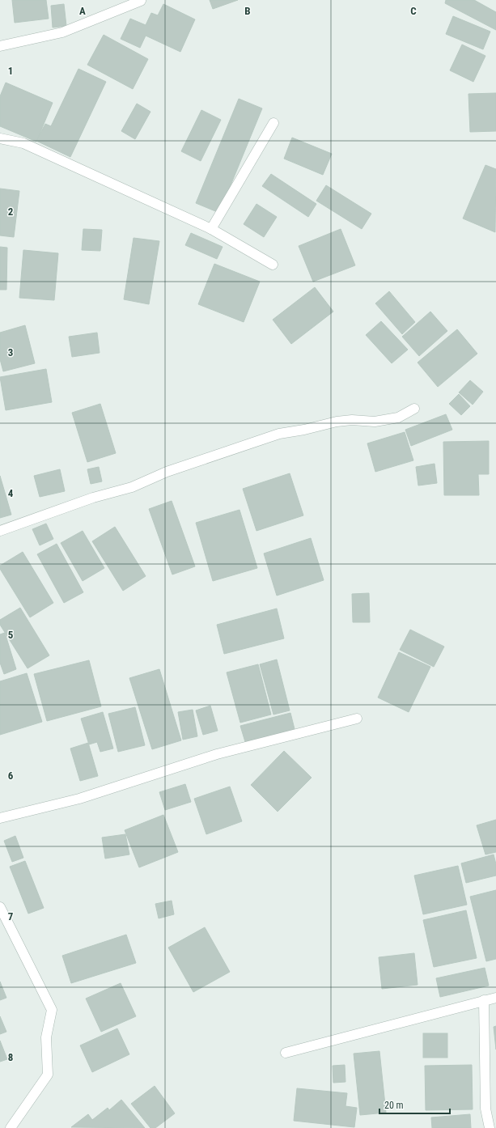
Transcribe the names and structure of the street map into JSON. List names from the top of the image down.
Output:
{
  "scale_bar": "20 m",
  "grid": {
    "columns": ["A", "B", "C"],
    "rows": [
      "1",
      "2",
      "3",
      "4",
      "5",
      "6",
      "7",
      "8"
    ]
  }
}
